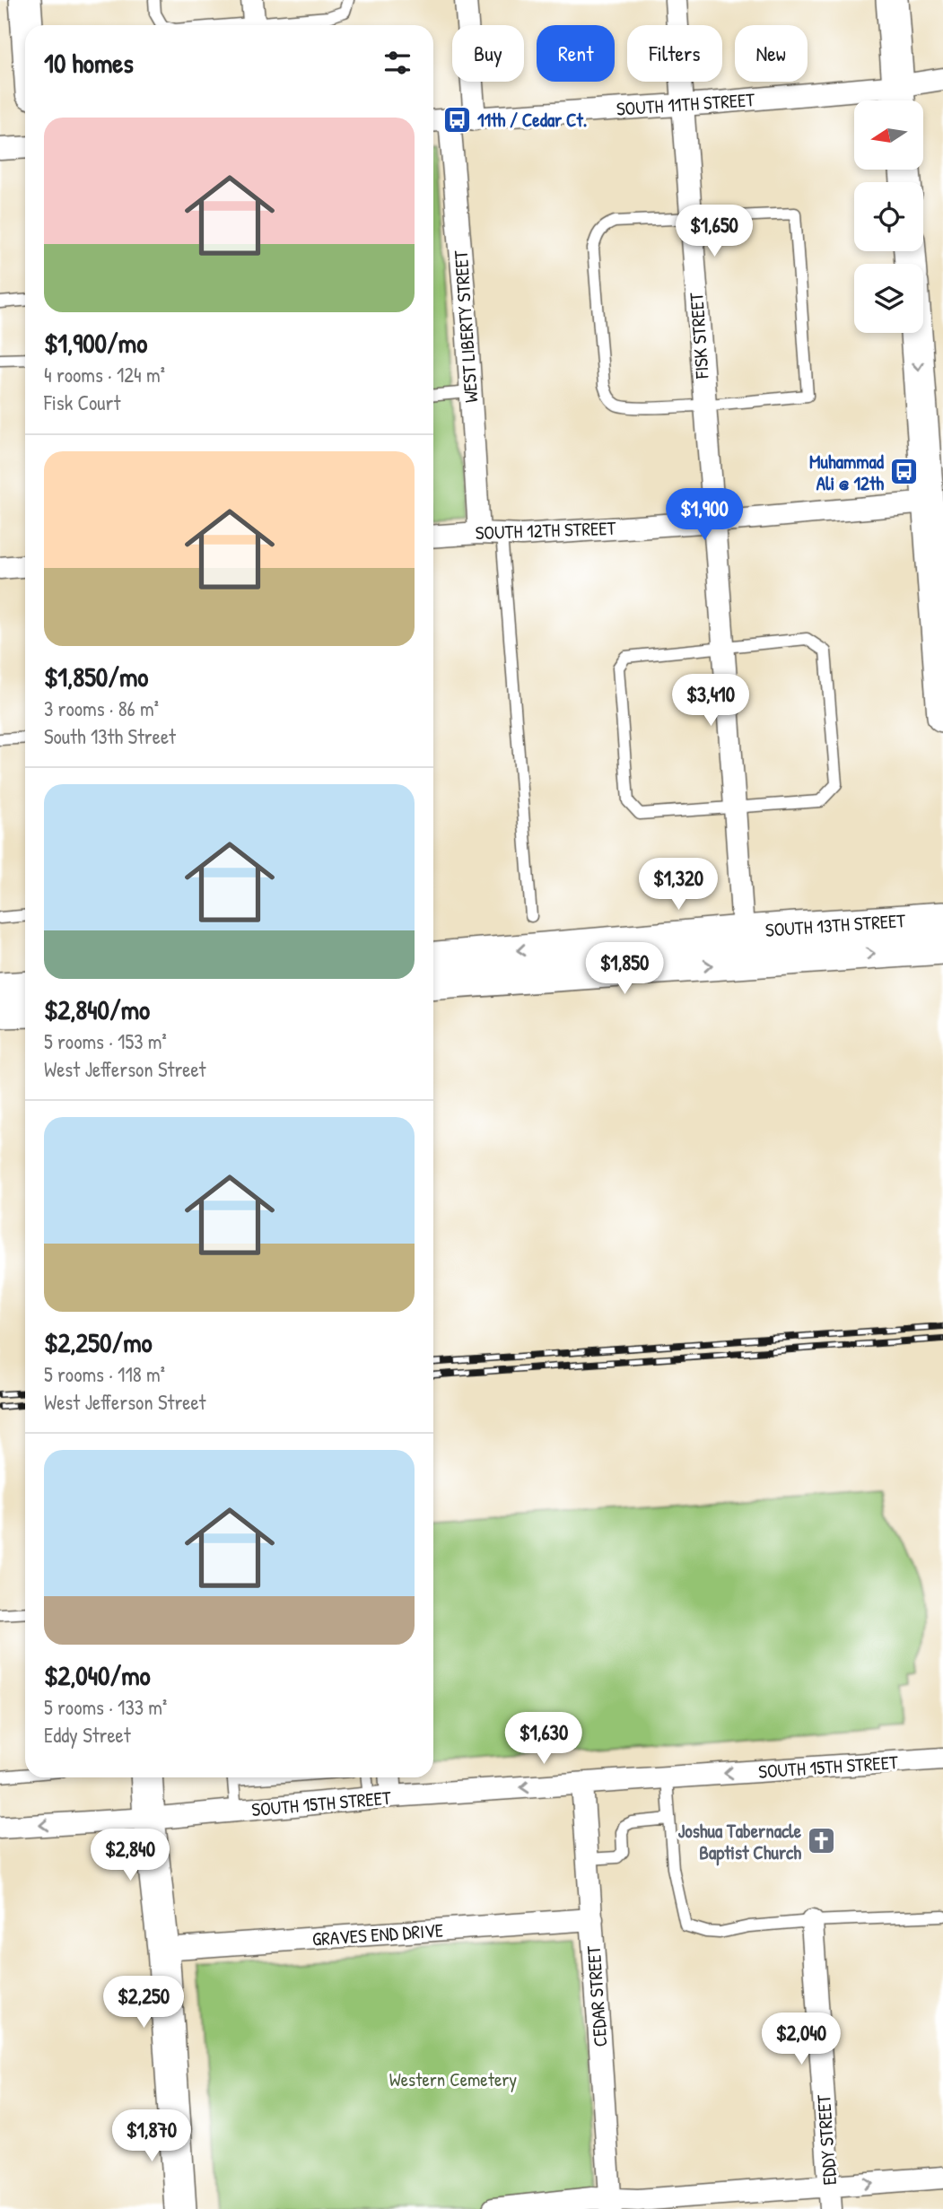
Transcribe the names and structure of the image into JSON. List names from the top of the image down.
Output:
{
  "streets": {
    "street": [
      "SOUTH 11TH STREET",
      "WEST LIBERTY STREET",
      "FISK STREET",
      "SOUTH 12TH STREET",
      "SOUTH 13TH STREET",
      "SOUTH 15TH STREET",
      "GRAVES END DRIVE",
      "CEDAR STREET",
      "EDDY STREET"
    ]
  },
  "crossings": [
    ["SOUTH 11TH STREET", "WEST LIBERTY STREET"],
    ["SOUTH 11TH STREET", "FISK STREET"],
    ["WEST LIBERTY STREET", "SOUTH 12TH STREET"],
    ["FISK STREET", "SOUTH 12TH STREET"],
    ["FISK STREET", "SOUTH 13TH STREET"],
    ["SOUTH 15TH STREET", "CEDAR STREET"],
    ["GRAVES END DRIVE", "CEDAR STREET"]
  ],
  "one_way": ["SOUTH 15TH STREET"],
  "parks": ["Western Cemetery"],
  "places": {
    "bus stop": ["11th / Cedar Ct.", "Muhammad Ali @ 12th"],
    "church": ["Joshua Tabernacle Baptist Church"]
  },
  "north": "left",
  "page": {
    "chip": [
      "Buy",
      "Rent",
      "Filters",
      "New"
    ],
    "heading": "10 homes",
    "list": [
      {
        "name": "$1,900/mo",
        "note": "4 rooms · 124 m² · Fisk Court"
      },
      {
        "name": "$1,850/mo",
        "note": "3 rooms · 86 m² · South 13th Street"
      },
      {
        "name": "$2,840/mo",
        "note": "5 rooms · 153 m² · West Jefferson Street"
      },
      {
        "name": "$2,250/mo",
        "note": "5 rooms · 118 m² · West Jefferson Street"
      },
      {
        "name": "$2,040/mo",
        "note": "5 rooms · 133 m² · Eddy Street"
      }
    ],
    "price": [
      "$1,650",
      "$1,900",
      "$3,410",
      "$1,320",
      "$1,850",
      "$1,630",
      "$2,840",
      "$2,250",
      "$2,040",
      "$1,870"
    ]
  }
}
